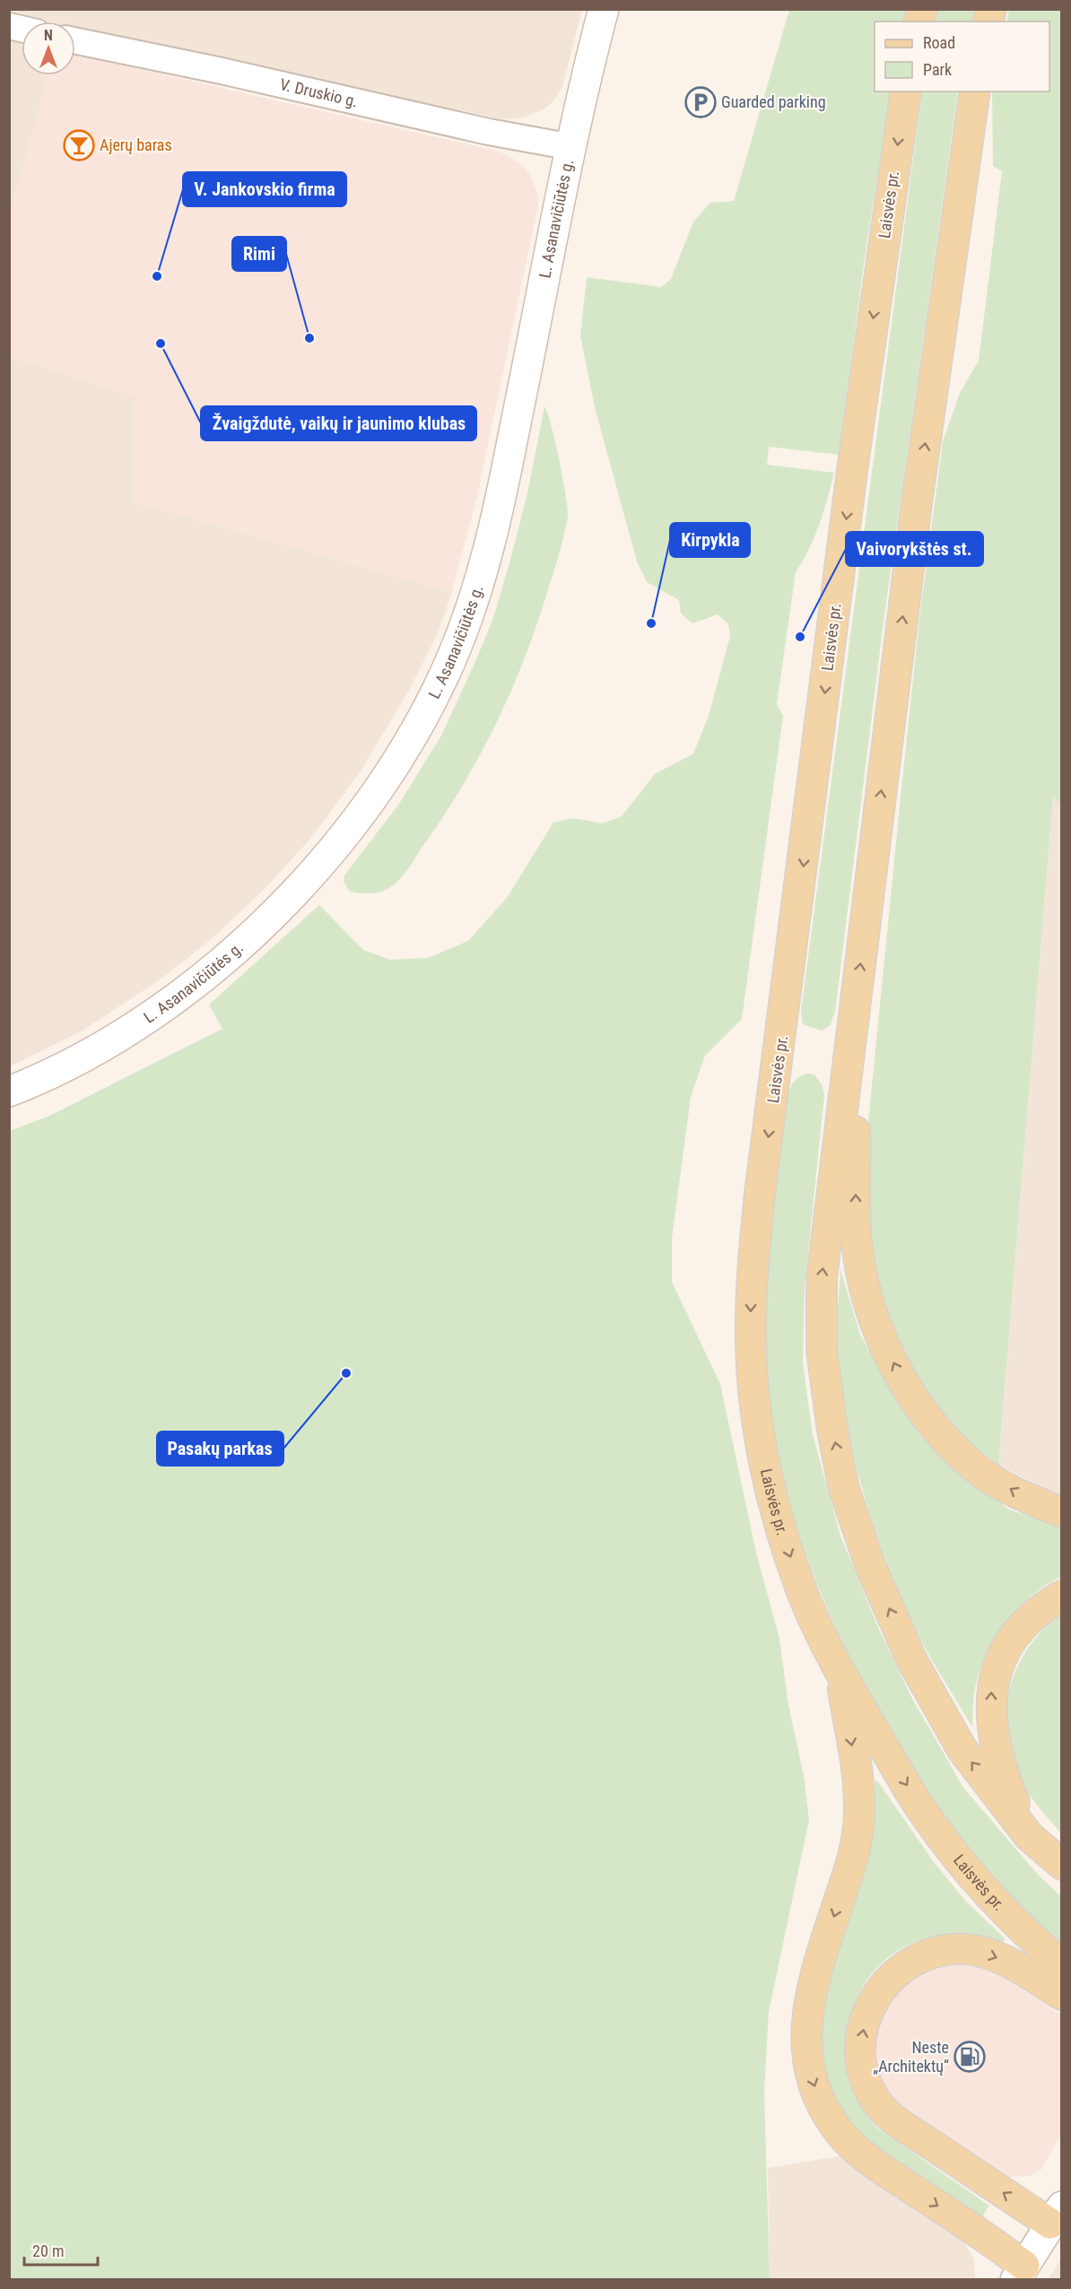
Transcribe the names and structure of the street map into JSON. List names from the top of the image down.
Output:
{
  "streets": {
    "main road": ["Laisvės pr.", "L. Asanavičiūtės g."],
    "street": ["V. Druskio g."]
  },
  "crossings": [
    ["V. Druskio g.", "L. Asanavičiūtės g."]
  ],
  "places": {
    "parking": ["Guarded parking"],
    "bar": ["Ajerų baras"],
    "other": [
      "V. Jankovskio firma",
      "Rimi",
      "Žvaigždutė, vaikų ir jaunimo klubas",
      "Kirpykla",
      "Vaivorykštės st.",
      "Pasakų parkas"
    ],
    "fuel station": ["Neste „Architektų“"]
  },
  "legend": ["Road", "Park"],
  "scale_bar": "20 m",
  "north": "top"
}
